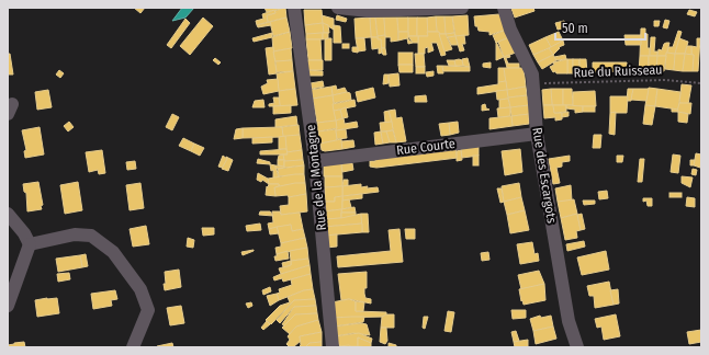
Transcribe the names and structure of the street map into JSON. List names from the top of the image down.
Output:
{
  "streets": {
    "street": ["Rue Courte", "Rue des Escargots", "Rue de la Montagne"],
    "path": ["Rue du Ruisseau"]
  },
  "crossings": [
    ["Rue du Ruisseau", "Rue des Escargots"],
    ["Rue Courte", "Rue des Escargots"],
    ["Rue Courte", "Rue de la Montagne"]
  ],
  "scale_bar": "50 m"
}
